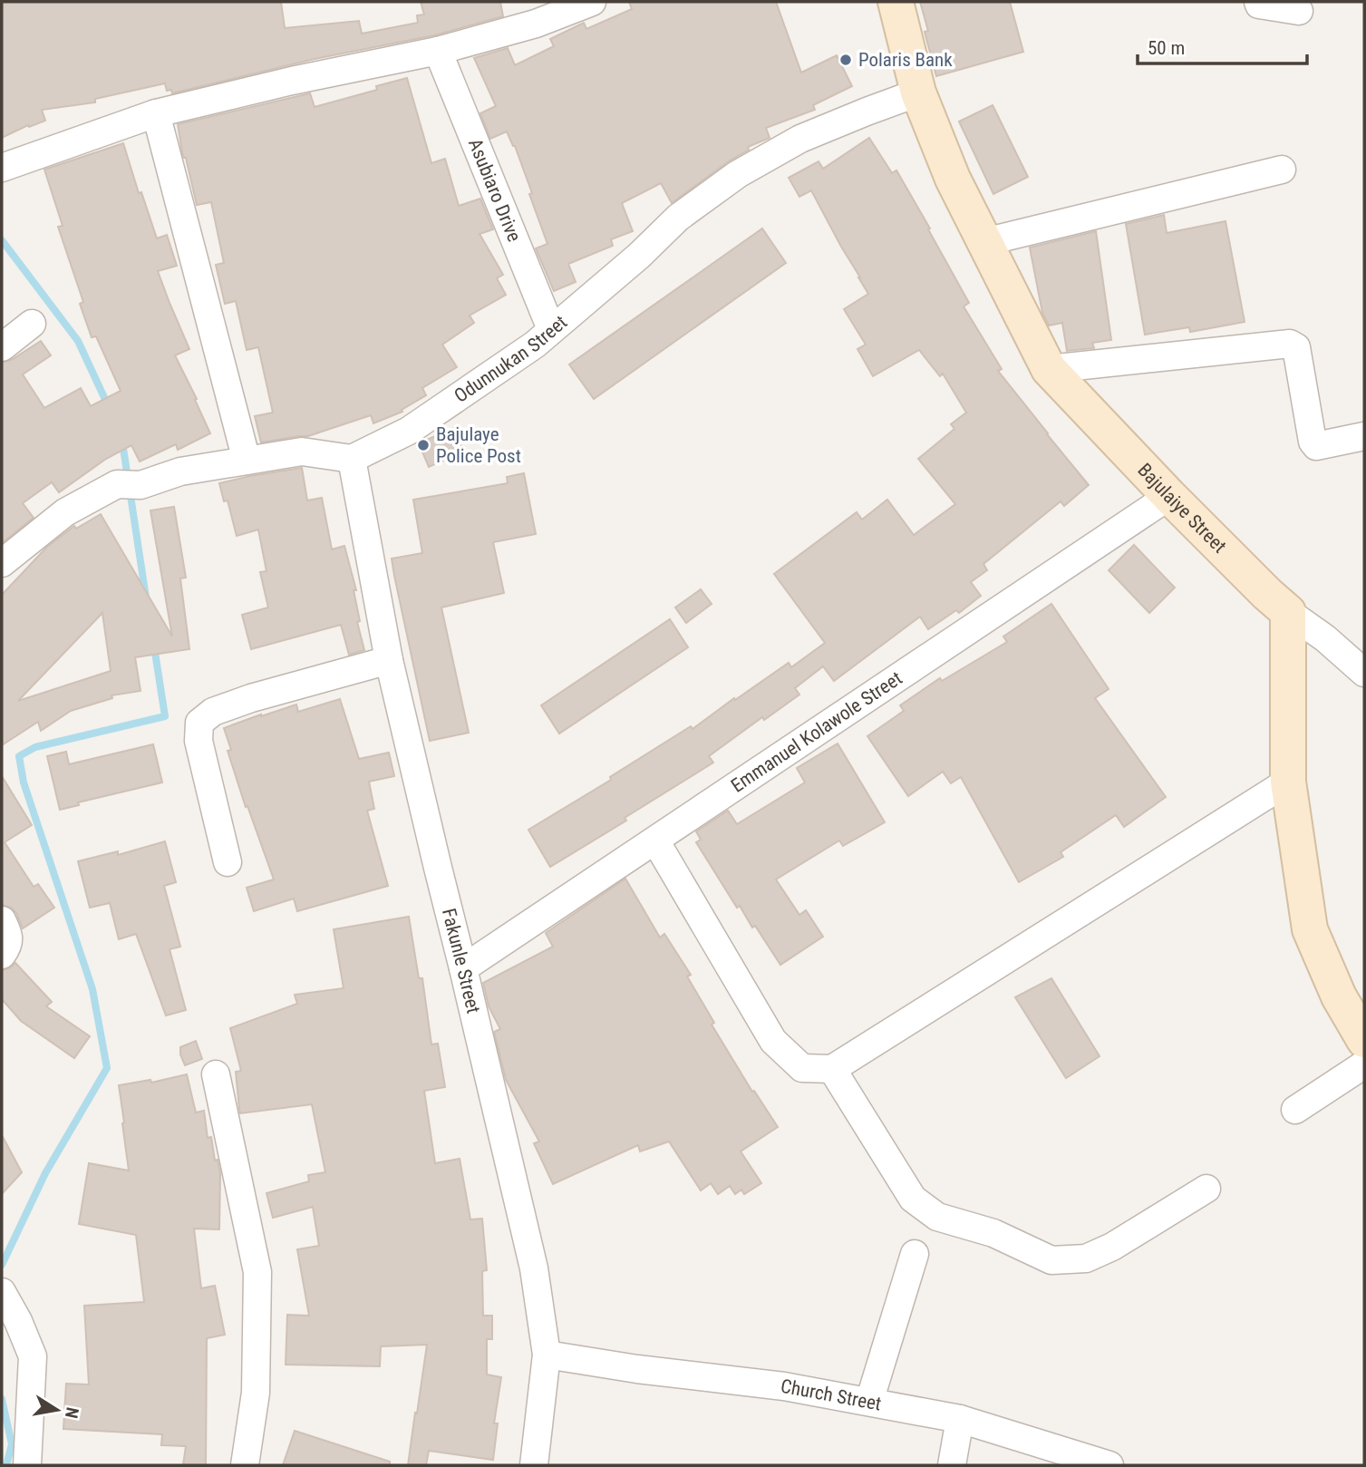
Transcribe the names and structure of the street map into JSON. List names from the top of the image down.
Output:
{
  "streets": {
    "street": [
      "Asubiaro Drive",
      "Odunnukan Street",
      "Bajulaiye Street",
      "Emmanuel Kolawole Street",
      "Fakunle Street",
      "Church Street"
    ]
  },
  "crossings": [
    ["Asubiaro Drive", "Odunnukan Street"],
    ["Odunnukan Street", "Bajulaiye Street"],
    ["Odunnukan Street", "Fakunle Street"],
    ["Bajulaiye Street", "Emmanuel Kolawole Street"],
    ["Emmanuel Kolawole Street", "Fakunle Street"],
    ["Fakunle Street", "Church Street"]
  ],
  "places": ["Polaris Bank", "Bajulaye Police Post"],
  "scale_bar": "50 m",
  "north": "right"
}
